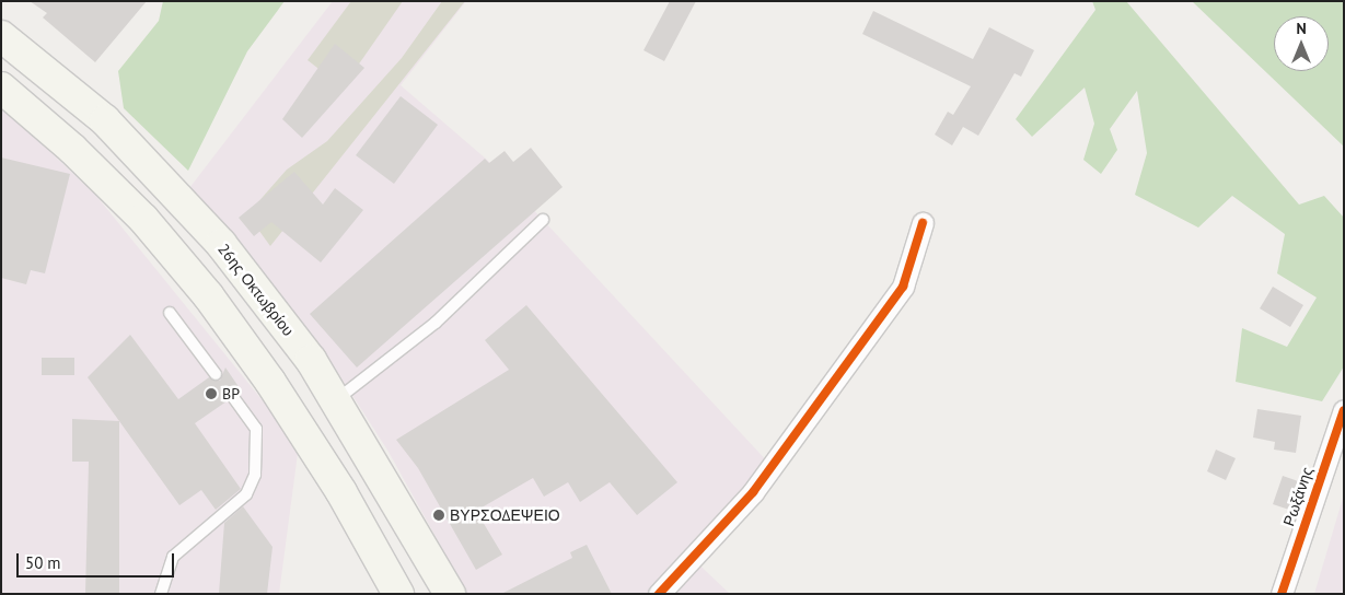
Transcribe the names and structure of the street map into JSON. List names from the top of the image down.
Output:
{
  "streets": {
    "main road": ["26ης Οκτωβρίου"],
    "street": ["Ρωξάνης"]
  },
  "places": ["BP", "ΒΥΡΣΟΔΕΨΕΙΟ"],
  "scale_bar": "50 m",
  "north": "top"
}
